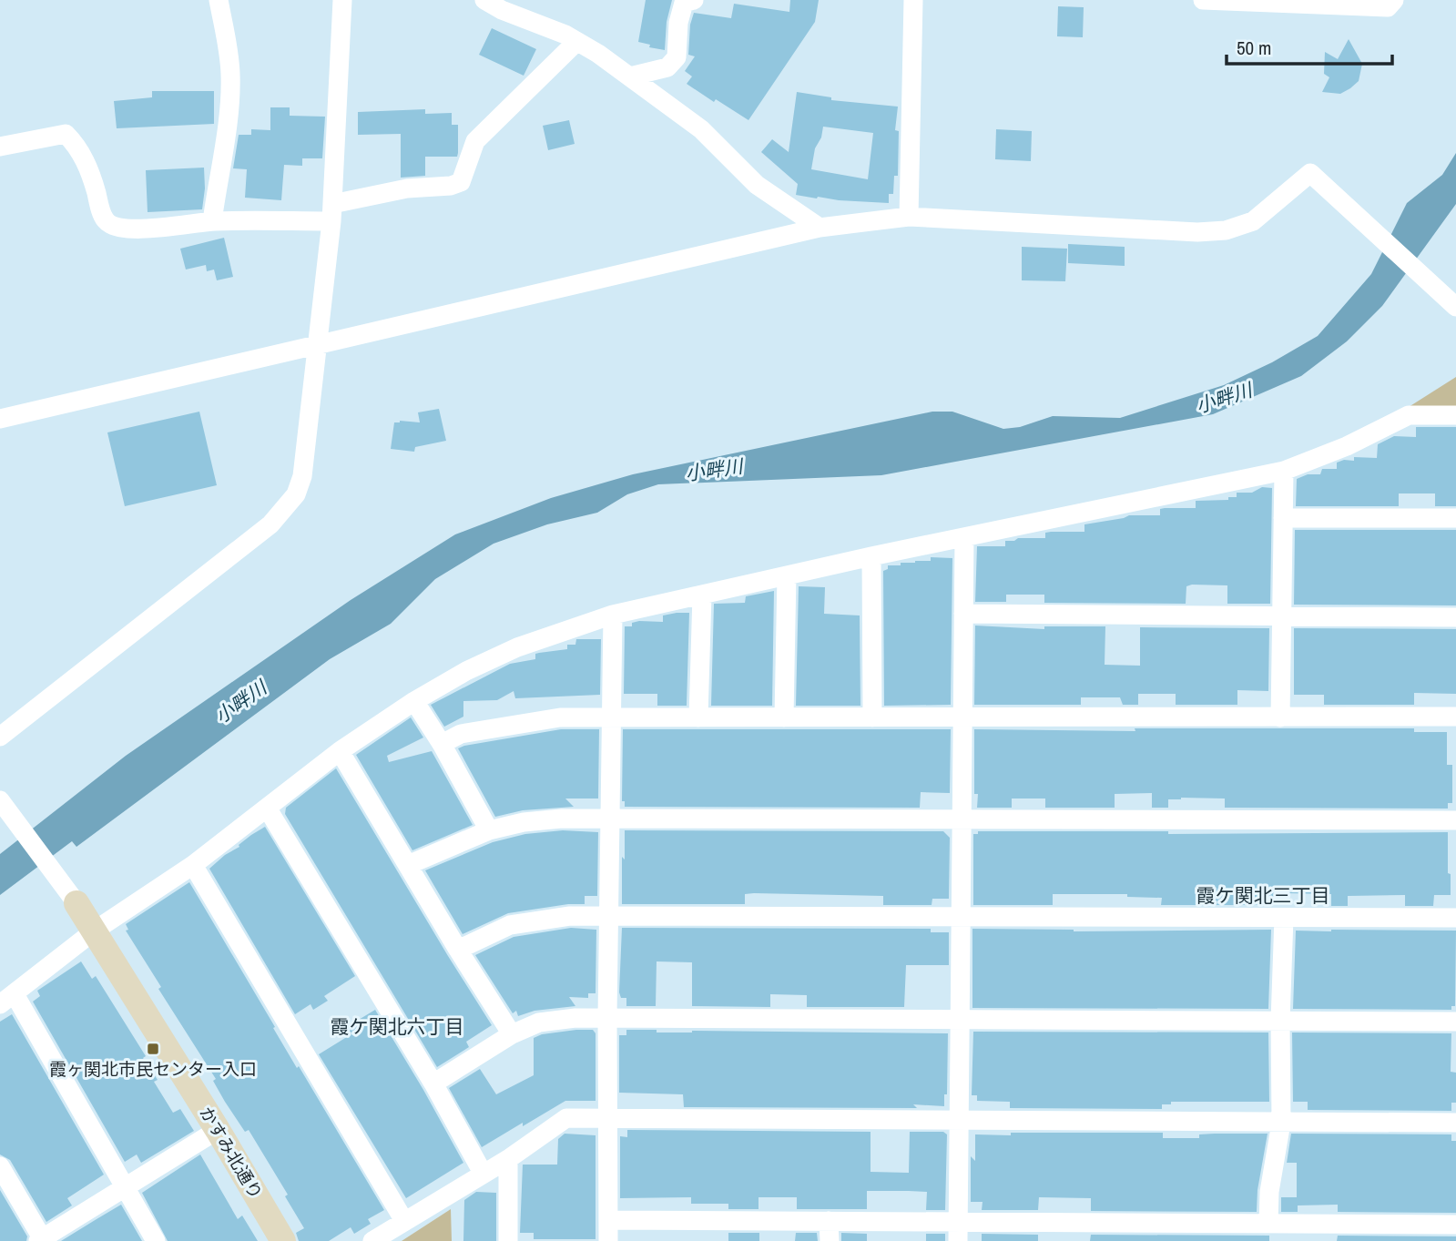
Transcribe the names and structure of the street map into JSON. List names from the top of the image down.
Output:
{
  "streets": {
    "street": ["かすみ北通り"]
  },
  "districts": ["霞ケ関北三丁目", "霞ケ関北六丁目"],
  "water": ["小畔川"],
  "places": {
    "transit": ["霞ヶ関北市民センター入口"]
  },
  "scale_bar": "50 m"
}
